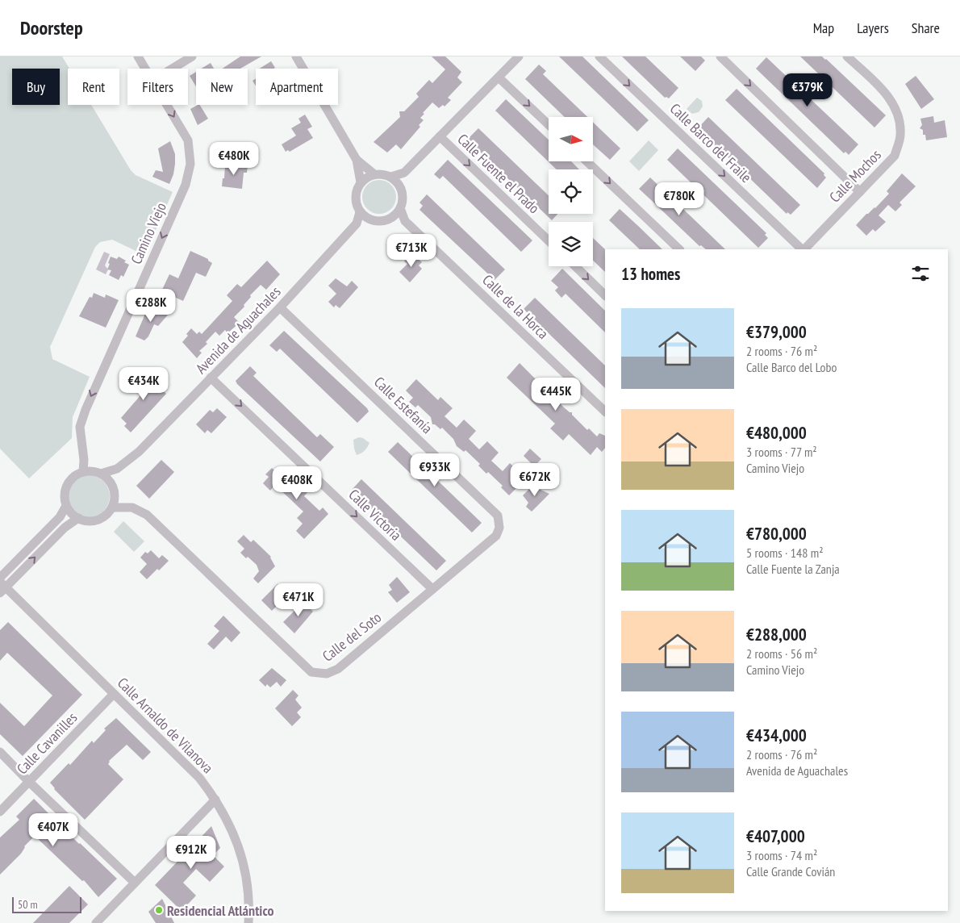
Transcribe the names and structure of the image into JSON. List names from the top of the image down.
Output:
{
  "streets": {
    "street": [
      "Calle Barco del Fraile",
      "Calle Fuente el Prado",
      "Calle Mochos",
      "Camino Viejo",
      "Calle de la Horca",
      "Avenida de Aguachales",
      "Calle Estefanía",
      "Calle Victoria",
      "Calle del Soto",
      "Calle Arnaldo de Vilanova",
      "Calle Cavanilles"
    ]
  },
  "crossings": [
    ["Camino Viejo", "Avenida de Aguachales"],
    ["Camino Viejo", "Calle del Soto"],
    ["Calle de la Horca", "Avenida de Aguachales"],
    ["Avenida de Aguachales", "Calle Estefanía"],
    ["Avenida de Aguachales", "Calle Victoria"],
    ["Avenida de Aguachales", "Calle del Soto"],
    ["Calle Estefanía", "Calle del Soto"],
    ["Calle Victoria", "Calle del Soto"],
    ["Calle Arnaldo de Vilanova", "Calle Cavanilles"]
  ],
  "one_way": [
    "Calle Barco del Fraile",
    "Calle Fuente el Prado",
    "Camino Viejo",
    "Calle Victoria"
  ],
  "places": ["Residencial Atlántico"],
  "scale_bar": "50 m",
  "north": "right",
  "page": {
    "header": "Doorstep",
    "nav": ["Map", "Layers", "Share"],
    "chip": [
      "Buy",
      "Rent",
      "Filters",
      "New",
      "Apartment"
    ],
    "price": [
      "€379K",
      "€480K",
      "€780K",
      "€713K",
      "€288K",
      "€434K",
      "€445K",
      "€933K",
      "€672K",
      "€408K",
      "€471K",
      "€407K",
      "€912K"
    ],
    "heading": "13 homes",
    "list": [
      {
        "name": "€379,000",
        "note": "2 rooms · 76 m² · Calle Barco del Lobo"
      },
      {
        "name": "€480,000",
        "note": "3 rooms · 77 m² · Camino Viejo"
      },
      {
        "name": "€780,000",
        "note": "5 rooms · 148 m² · Calle Fuente la Zanja"
      },
      {
        "name": "€288,000",
        "note": "2 rooms · 56 m² · Camino Viejo"
      },
      {
        "name": "€434,000",
        "note": "2 rooms · 76 m² · Avenida de Aguachales"
      },
      {
        "name": "€407,000",
        "note": "3 rooms · 74 m² · Calle Grande Covián"
      }
    ],
    "scale": "50 m"
  }
}
